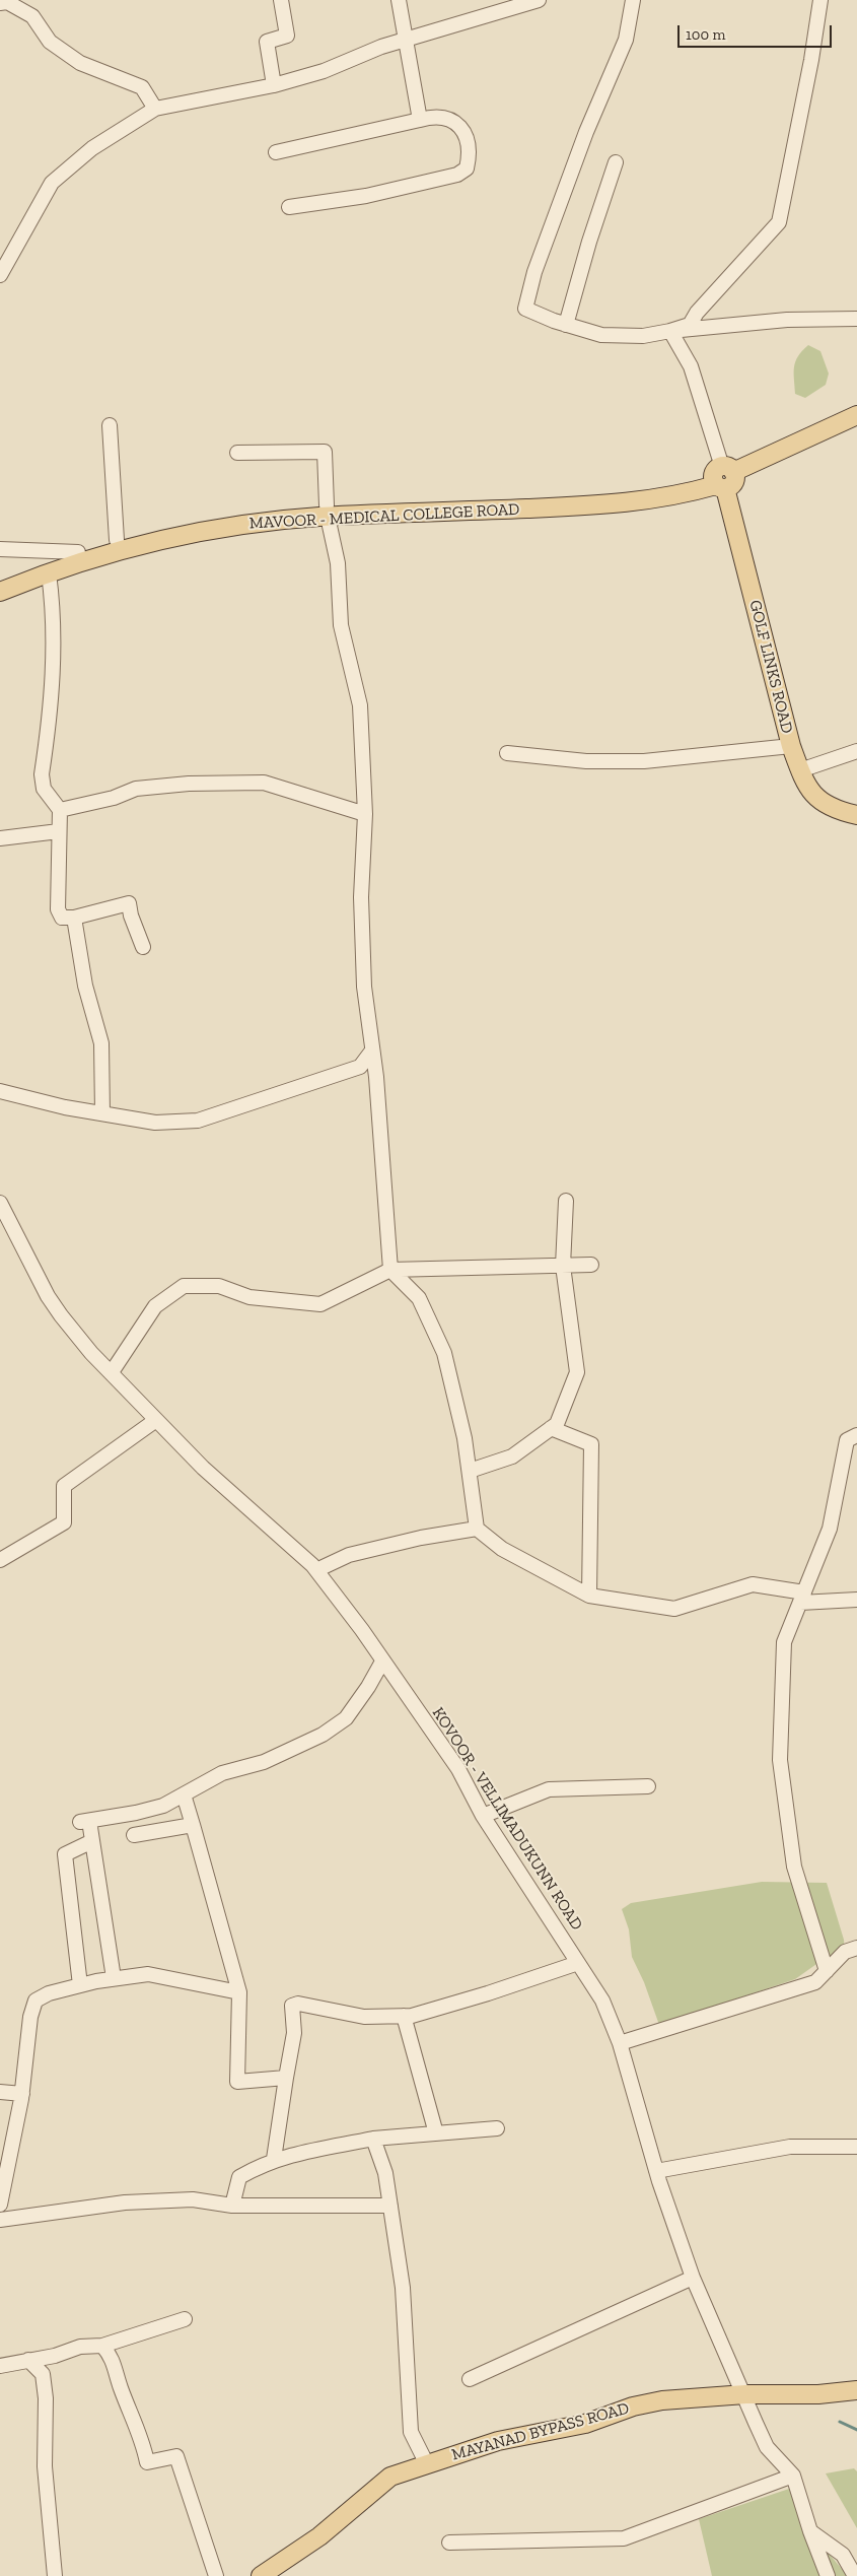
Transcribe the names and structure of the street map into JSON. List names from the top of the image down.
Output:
{
  "streets": {
    "main road": ["MAVOOR - MEDICAL COLLEGE ROAD", "GOLF LINKS ROAD", "MAYANAD BYPASS ROAD"],
    "street": ["KOVOOR - VELLIMADUKUNN ROAD"]
  },
  "crossings": [
    ["MAVOOR - MEDICAL COLLEGE ROAD", "GOLF LINKS ROAD"],
    ["KOVOOR - VELLIMADUKUNN ROAD", "MAYANAD BYPASS ROAD"]
  ],
  "scale_bar": "100 m"
}
